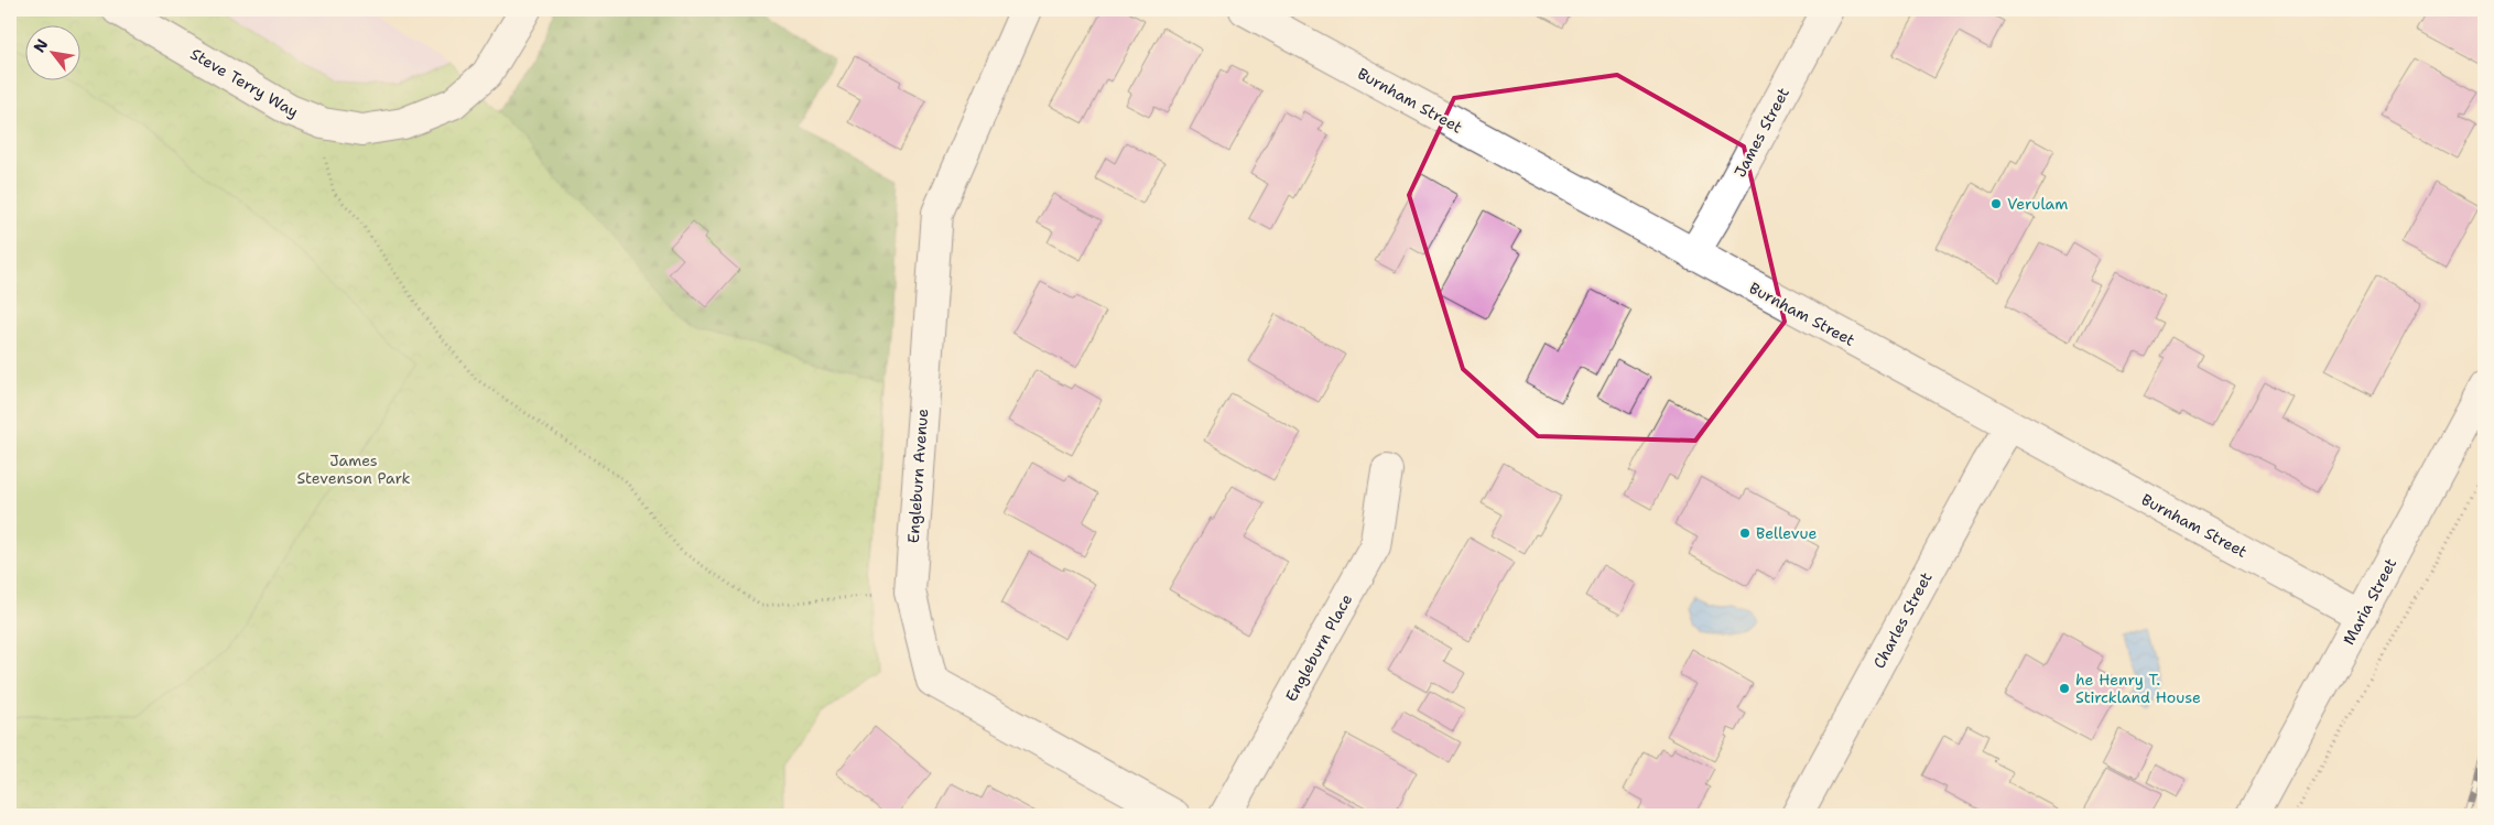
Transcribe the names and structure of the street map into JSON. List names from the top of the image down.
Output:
{
  "streets": {
    "street": [
      "Steve Terry Way",
      "Burnham Street",
      "James Street",
      "Engleburn Avenue",
      "Maria Street",
      "Charles Street",
      "Engleburn Place"
    ]
  },
  "crossings": [
    ["Burnham Street", "James Street"],
    ["Burnham Street", "Maria Street"],
    ["Burnham Street", "Charles Street"]
  ],
  "parks": ["James Stevenson Park"],
  "places": ["Verulam", "Bellevue", "he Henry T. Stirckland House"],
  "north": "top left"
}
